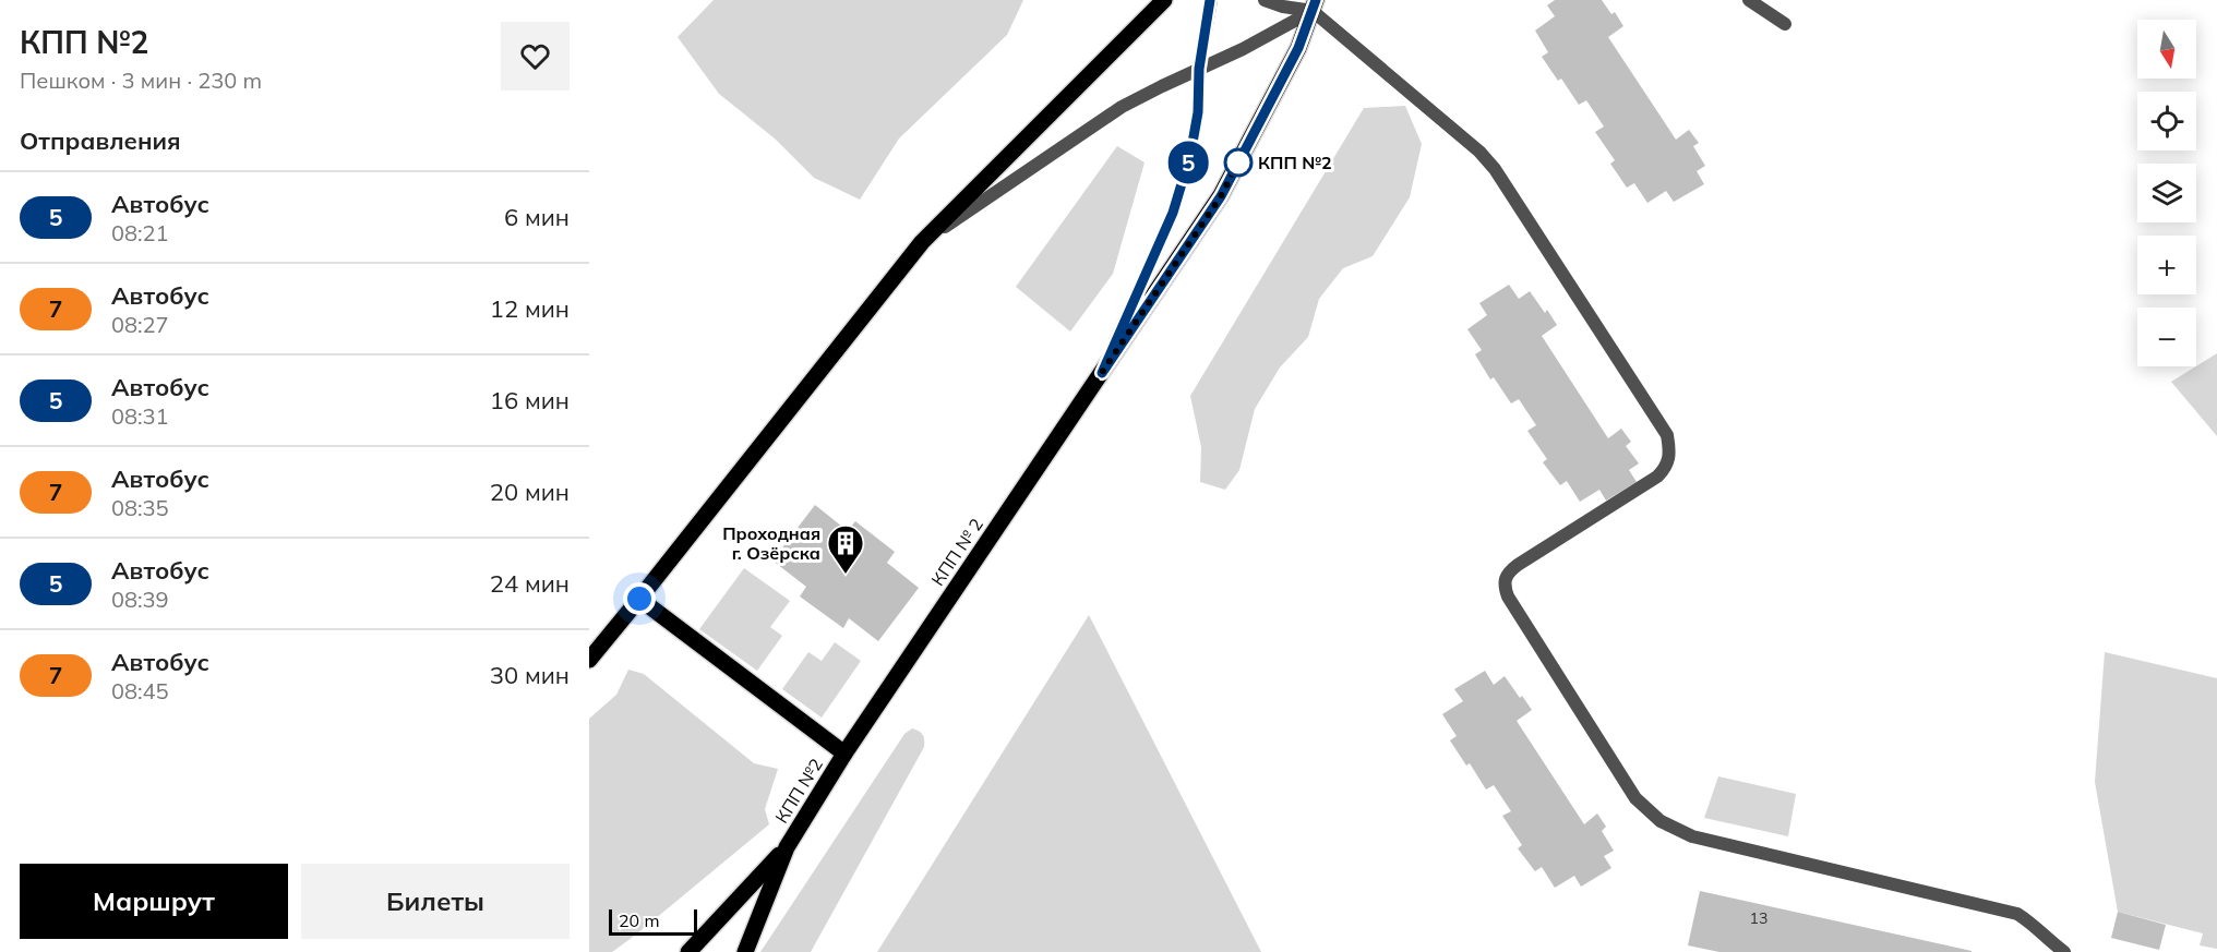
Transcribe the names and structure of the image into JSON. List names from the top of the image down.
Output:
{
  "streets": {
    "main road": ["КПП № 2", "КПП №2"]
  },
  "crossings": [
    ["КПП № 2", "КПП №2"]
  ],
  "places": {
    "other": ["КПП №2"],
    "building": ["Проходная г. Озёрска"]
  },
  "lines": ["bus line 5"],
  "house_numbers": ["13"],
  "scale_bar": "20 m",
  "north": "bottom",
  "page": {
    "heading": [
      ["КПП №2", "Пешком · 3 мин · 230 m"],
      "Отправления"
    ],
    "on_map": "5",
    "map_buttons": ["+", "−"],
    "list": [
      {
        "mark": "5",
        "name": "Автобус",
        "note": "08:21",
        "value": "6 мин"
      },
      {
        "mark": "7",
        "name": "Автобус",
        "note": "08:27",
        "value": "12 мин"
      },
      {
        "mark": "5",
        "name": "Автобус",
        "note": "08:31",
        "value": "16 мин"
      },
      {
        "mark": "7",
        "name": "Автобус",
        "note": "08:35",
        "value": "20 мин"
      },
      {
        "mark": "5",
        "name": "Автобус",
        "note": "08:39",
        "value": "24 мин"
      },
      {
        "mark": "7",
        "name": "Автобус",
        "note": "08:45",
        "value": "30 мин"
      }
    ],
    "buttons": ["Маршрут", "Билеты"],
    "scale": "20 m"
  }
}
